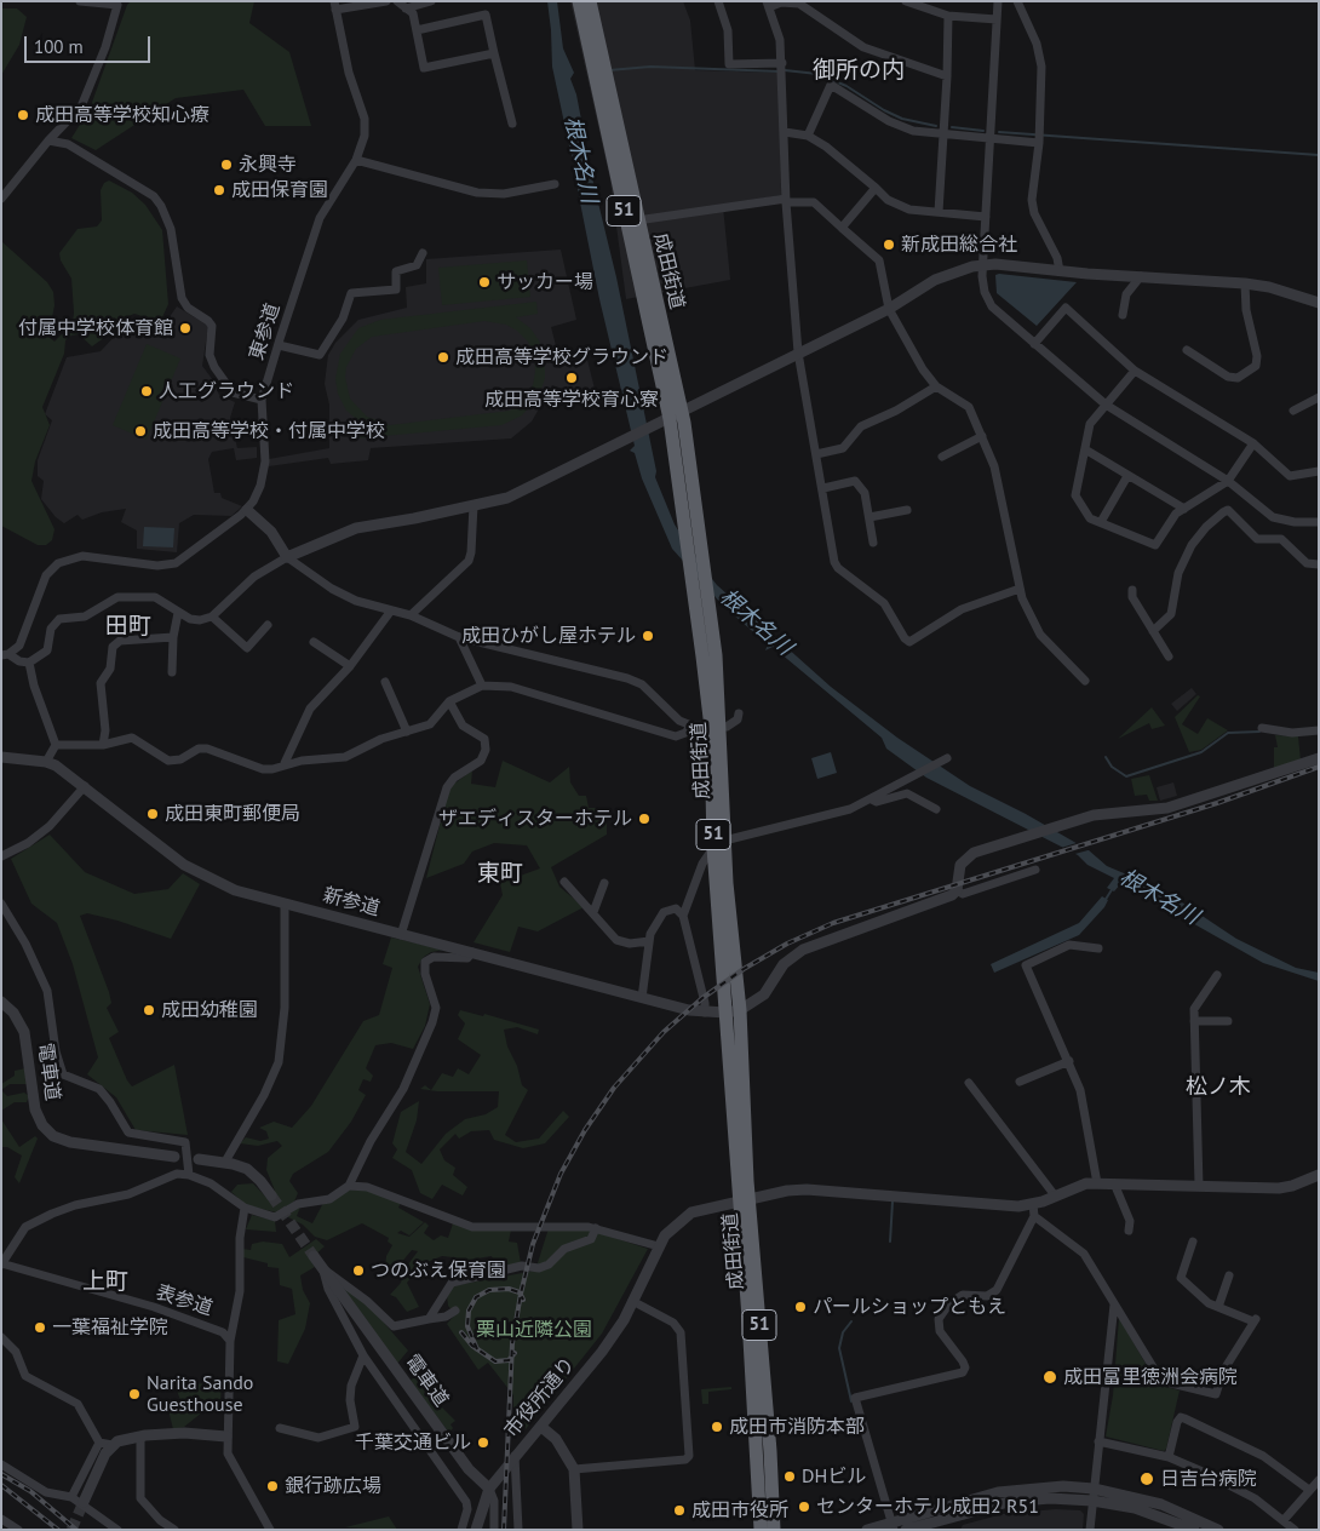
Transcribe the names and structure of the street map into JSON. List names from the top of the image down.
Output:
{
  "streets": {
    "highway": ["51", "成田街道"],
    "street": [
      "東参道",
      "新参道",
      "電車道",
      "表参道",
      "市役所通り"
    ]
  },
  "crossings": [
    ["成田街道", "新参道"],
    ["成田街道", "市役所通り"],
    ["電車道", "市役所通り"]
  ],
  "districts": [
    "御所の内",
    "田町",
    "東町",
    "松ノ木",
    "上町"
  ],
  "water": ["根木名川"],
  "parks": ["栗山近隣公園"],
  "places": [
    "成田高等学校知心療",
    "永興寺",
    "成田保育園",
    "新成田総合社",
    "サッカー場",
    "付属中学校体育館",
    "成田高等学校グラウンド",
    "成田高等学校育心寮",
    "人工グラウンド",
    "成田高等学校・付属中学校",
    "成田ひがし屋ホテル",
    "成田東町郵便局",
    "ザエディスターホテル",
    "成田幼稚園",
    "つのぶえ保育園",
    "パールショップともえ",
    "一葉福祉学院",
    "成田富里徳洲会病院",
    "Narita Sando Guesthouse",
    "成田市消防本部",
    "千葉交通ビル",
    "DHビル",
    "日吉台病院",
    "銀行跡広場",
    "センターホテル成田2 R51",
    "成田市役所"
  ],
  "scale_bar": "100 m"
}
